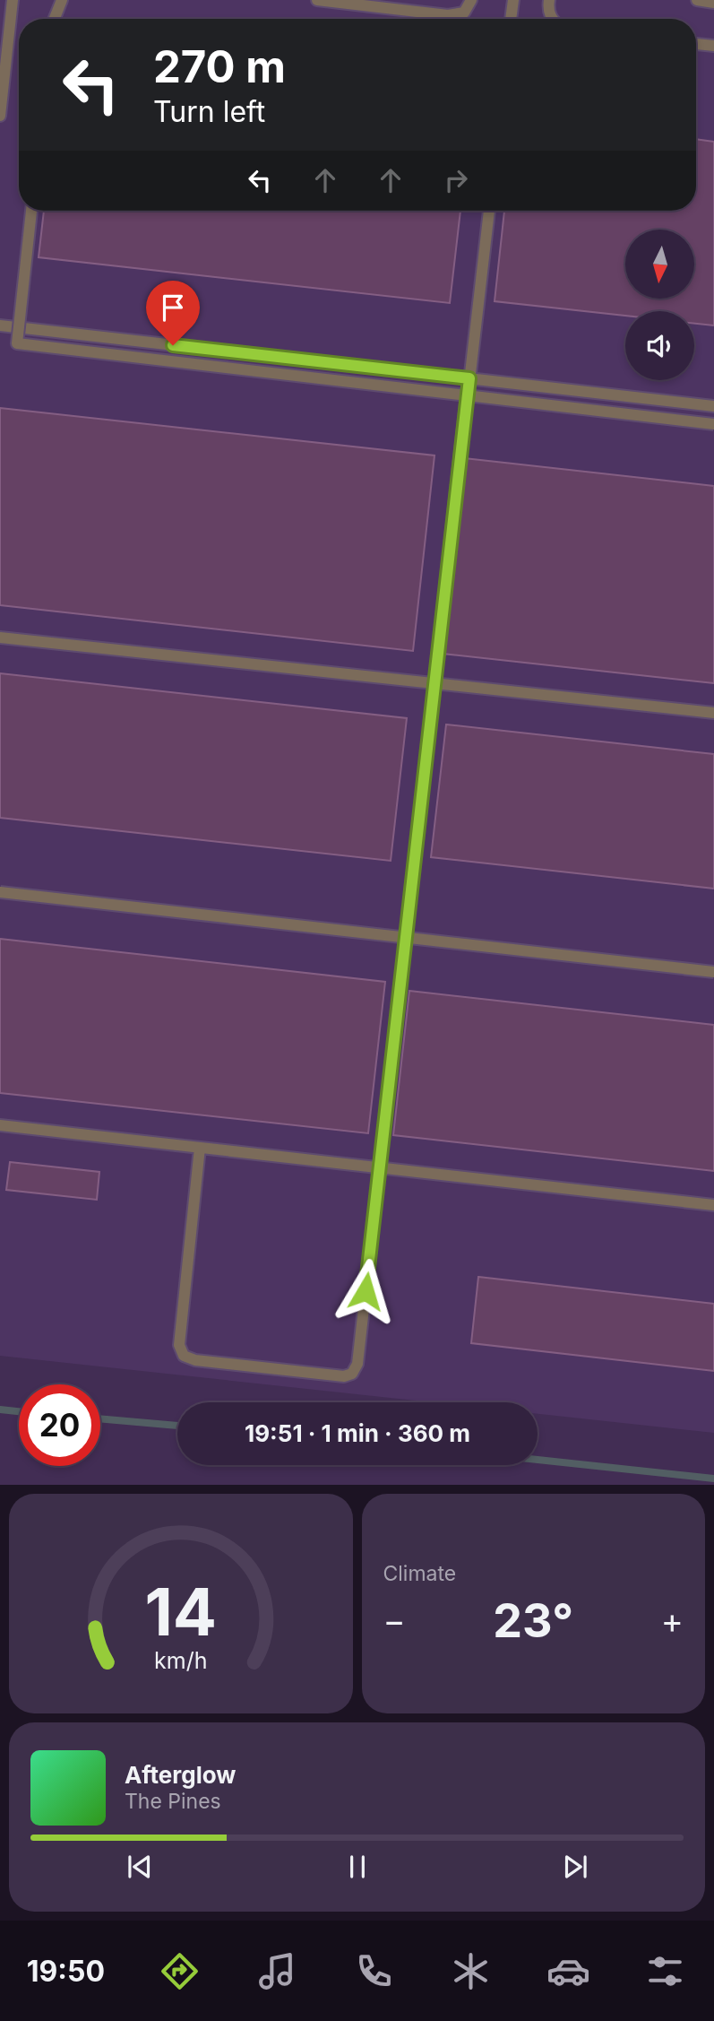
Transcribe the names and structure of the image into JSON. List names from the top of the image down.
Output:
{
  "north": "bottom",
  "page": {
    "turn": ["270 m", "Turn left"],
    "limit": "20",
    "trip": "19:51 · 1 min · 360 m",
    "tile": "Climate",
    "heat": ["−", "23°", "+"],
    "song": ["Afterglow", "The Pines"],
    "tabs": "19:50",
    "gauge": ["14", "km/h"]
  }
}
